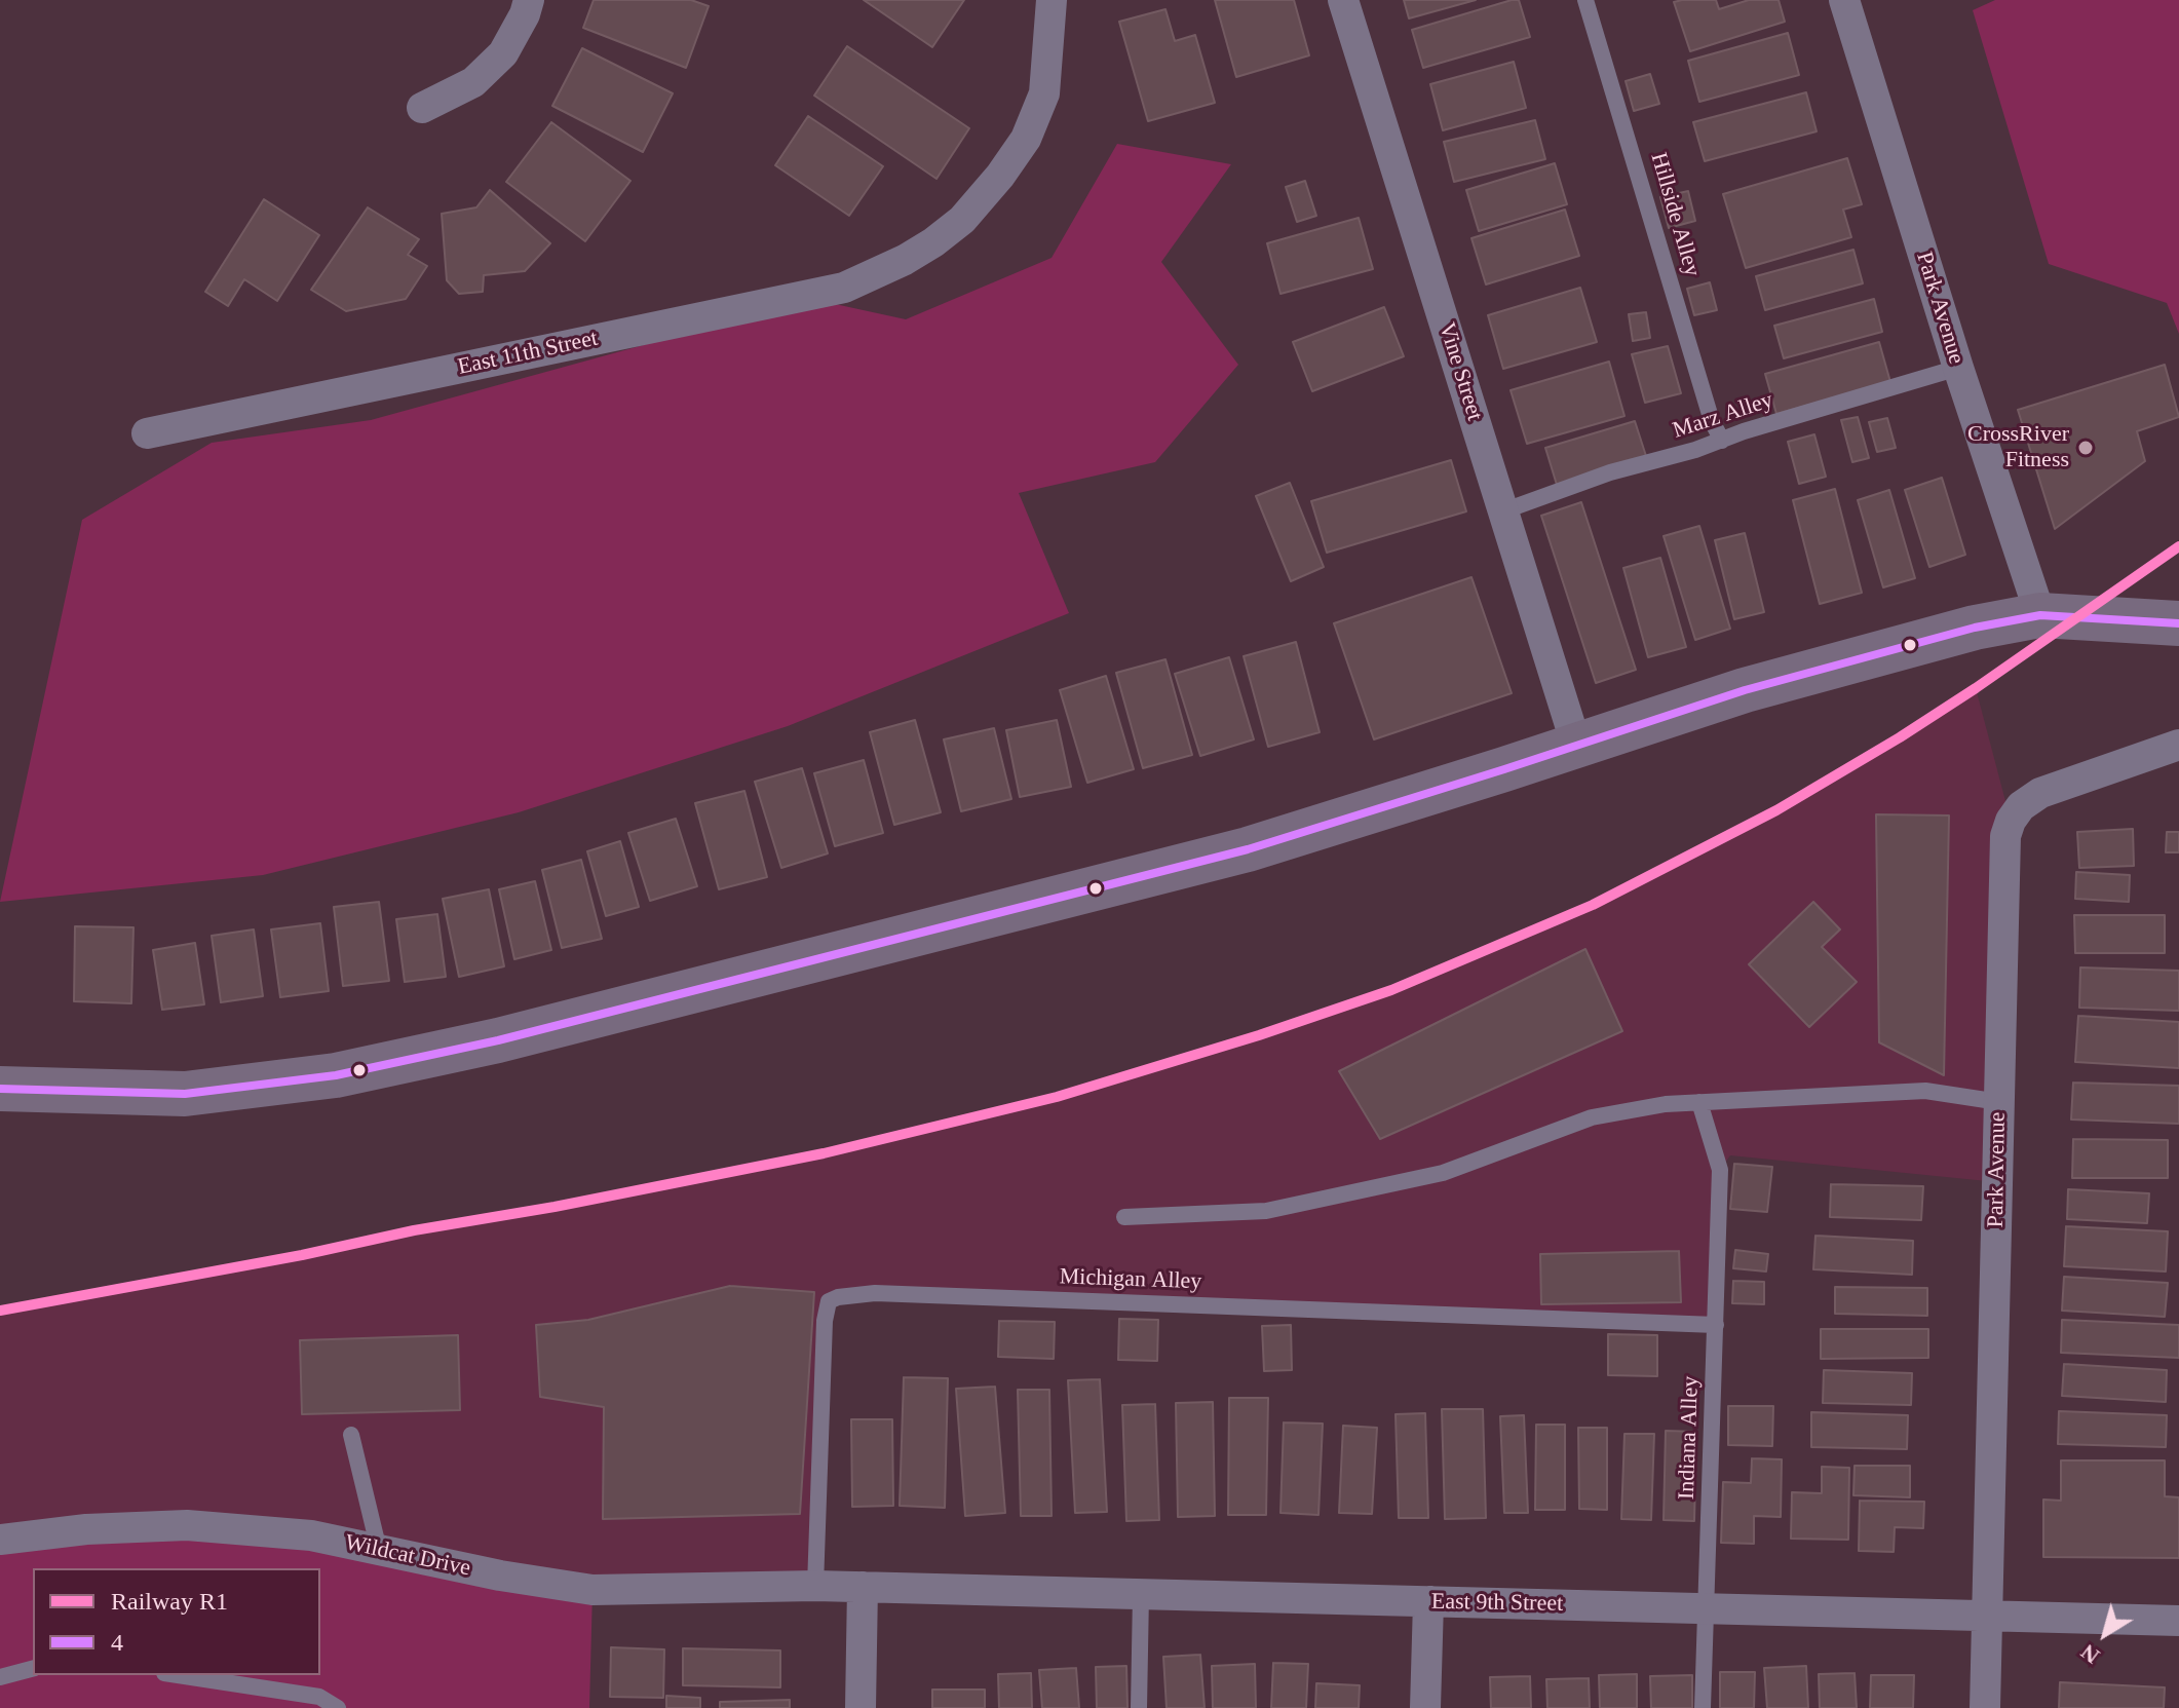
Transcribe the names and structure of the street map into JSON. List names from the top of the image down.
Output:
{
  "streets": {
    "street": [
      "Park Avenue",
      "East 11th Street",
      "Vine Street",
      "Wildcat Drive",
      "East 9th Street"
    ],
    "lane": [
      "Hillside Alley",
      "Marz Alley",
      "Michigan Alley",
      "Indiana Alley"
    ]
  },
  "crossings": [
    ["Hillside Alley", "Marz Alley"],
    ["Park Avenue", "Marz Alley"],
    ["Park Avenue", "East 9th Street"],
    ["Vine Street", "Marz Alley"],
    ["Michigan Alley", "Indiana Alley"],
    ["Michigan Alley", "Wildcat Drive"],
    ["Michigan Alley", "East 9th Street"],
    ["Indiana Alley", "East 9th Street"],
    ["Wildcat Drive", "East 9th Street"]
  ],
  "places": ["CrossRiver Fitness"],
  "lines": ["rail line R1", "transit line 4"],
  "legend": ["Railway R1", "4"],
  "north": "bottom left"
}
